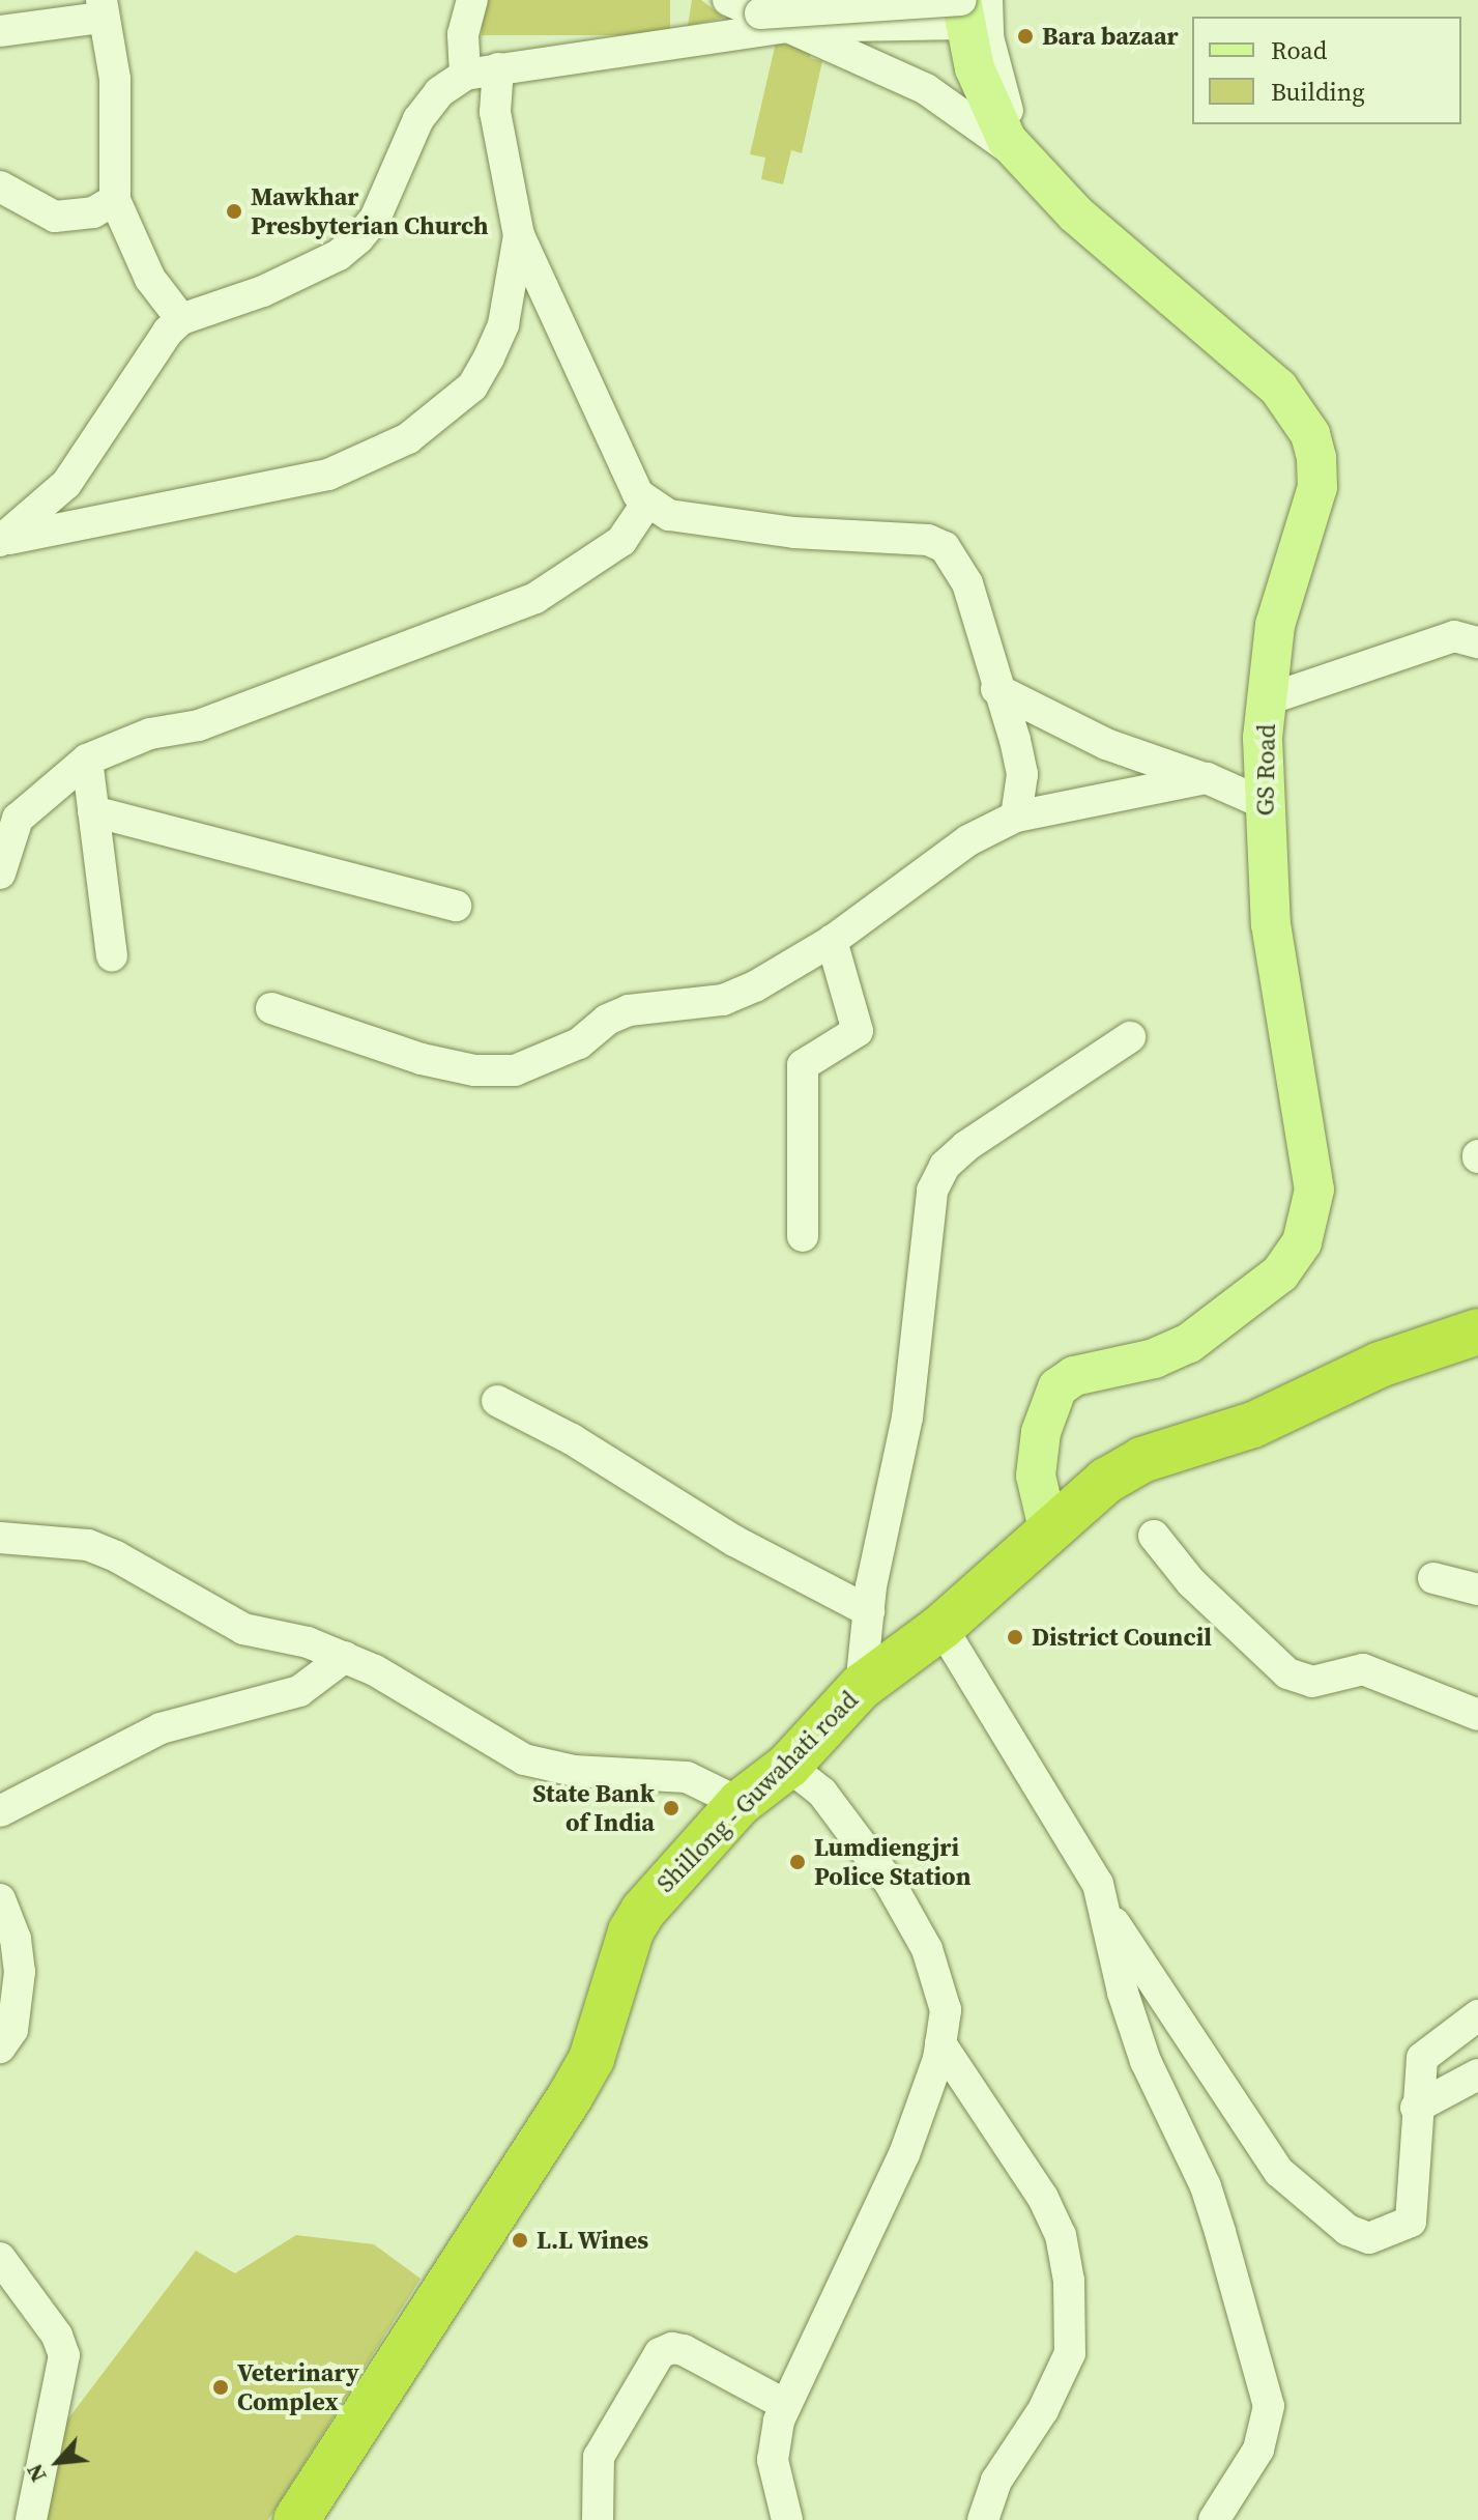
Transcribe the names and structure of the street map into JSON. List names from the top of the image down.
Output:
{
  "streets": {
    "highway": ["Shillong - Guwahati road"],
    "main road": ["GS Road"]
  },
  "crossings": [
    ["GS Road", "Shillong - Guwahati road"]
  ],
  "places": [
    "Bara bazaar",
    "Mawkhar Presbyterian Church",
    "District Council",
    "State Bank of India",
    "Lumdiengjri Police Station",
    "L.L Wines",
    "Veterinary Complex"
  ],
  "legend": ["Road", "Building"],
  "north": "bottom left"
}
